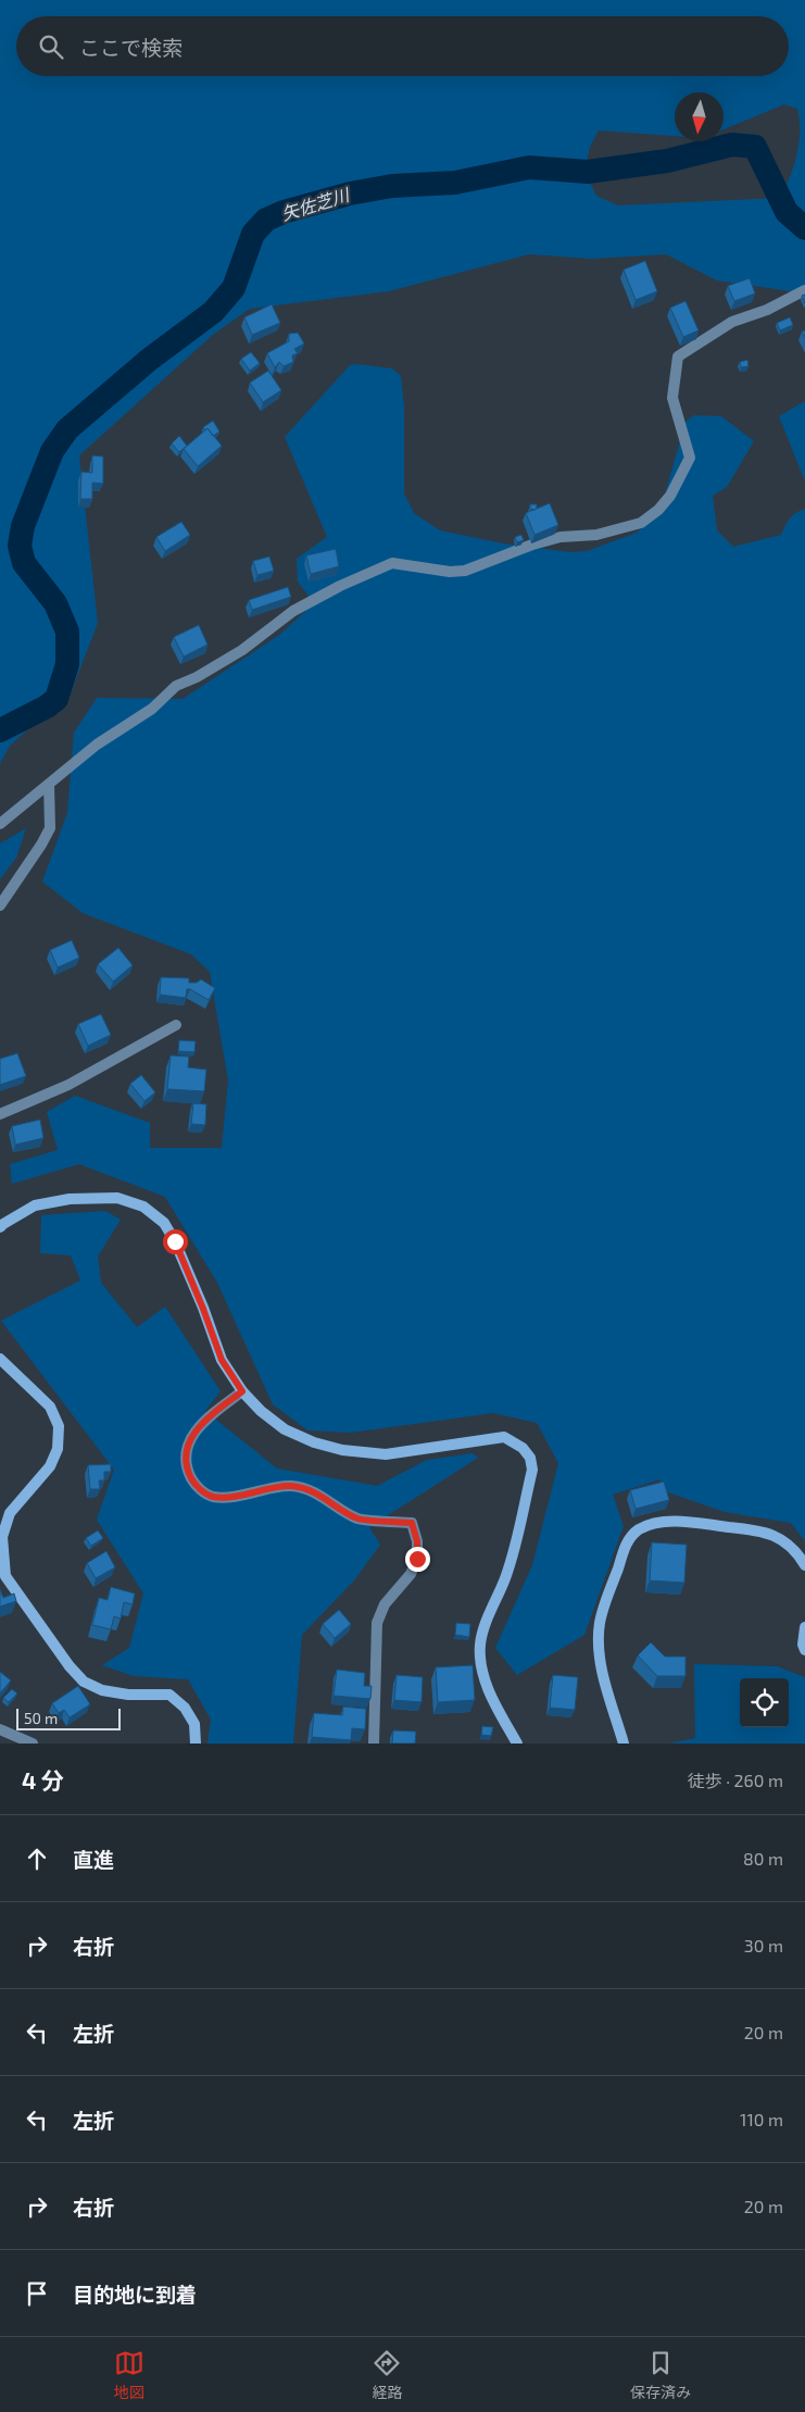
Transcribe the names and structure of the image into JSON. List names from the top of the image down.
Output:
{
  "water": ["矢佐芝川"],
  "scale_bar": "50 m",
  "north": "bottom",
  "page": {
    "search": "ここで検索",
    "scale": "50 m",
    "heading": ["4 分", "徒歩 · 260 m"],
    "list": [
      ["直進", "80 m"],
      ["右折", "30 m"],
      ["左折", "20 m"],
      ["左折", "110 m"],
      ["右折", "20 m"],
      "目的地に到着"
    ],
    "nav": ["地図", "経路", "保存済み"]
  }
}
